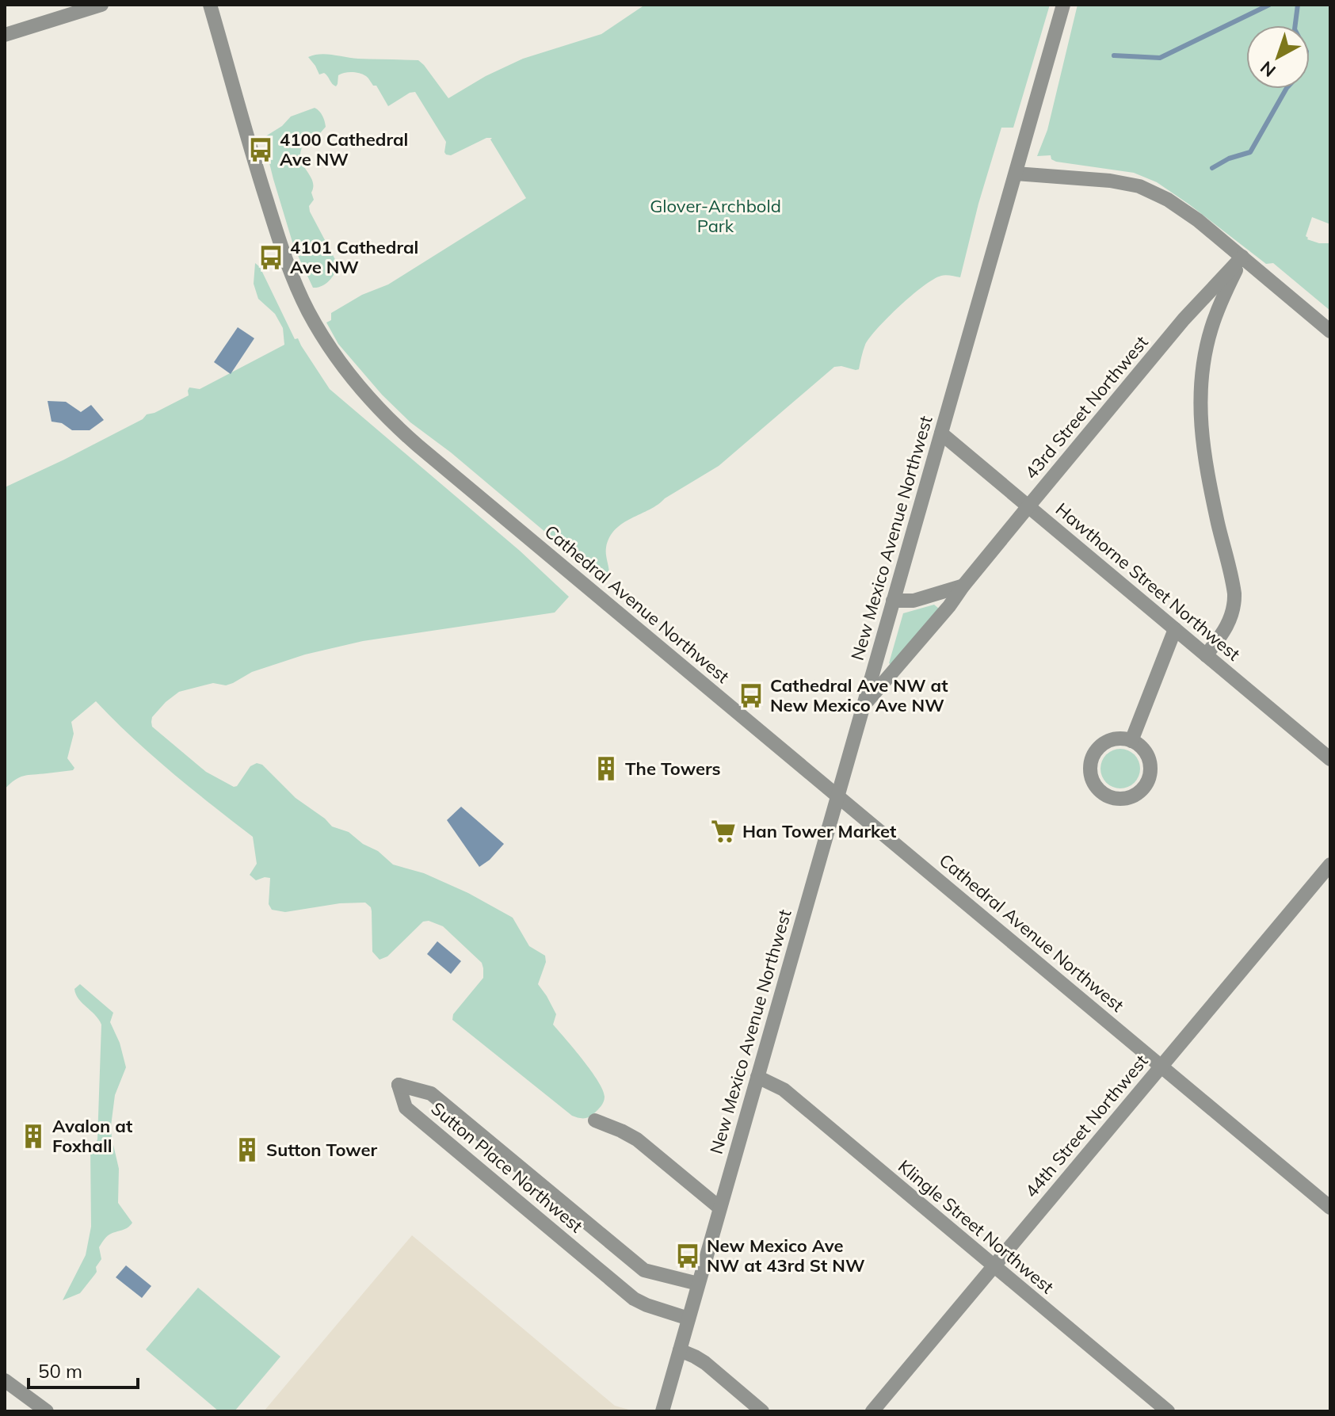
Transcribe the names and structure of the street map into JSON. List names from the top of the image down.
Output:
{
  "streets": {
    "street": [
      "43rd Street Northwest",
      "New Mexico Avenue Northwest",
      "Hawthorne Street Northwest",
      "Cathedral Avenue Northwest",
      "44th Street Northwest",
      "Sutton Place Northwest",
      "Klingle Street Northwest"
    ]
  },
  "crossings": [
    ["43rd Street Northwest", "New Mexico Avenue Northwest"],
    ["43rd Street Northwest", "Hawthorne Street Northwest"],
    ["New Mexico Avenue Northwest", "Hawthorne Street Northwest"],
    ["New Mexico Avenue Northwest", "Cathedral Avenue Northwest"],
    ["New Mexico Avenue Northwest", "Sutton Place Northwest"],
    ["New Mexico Avenue Northwest", "Klingle Street Northwest"],
    ["Cathedral Avenue Northwest", "44th Street Northwest"],
    ["44th Street Northwest", "Klingle Street Northwest"]
  ],
  "parks": ["Glover-Archbold Park"],
  "places": {
    "bus stop": [
      "4100 Cathedral Ave NW",
      "4101 Cathedral Ave NW",
      "Cathedral Ave NW at New Mexico Ave NW",
      "New Mexico Ave NW at 43rd St NW"
    ],
    "building": ["The Towers", "Avalon at Foxhall", "Sutton Tower"],
    "supermarket": ["Han Tower Market"]
  },
  "scale_bar": "50 m",
  "north": "bottom left"
}
